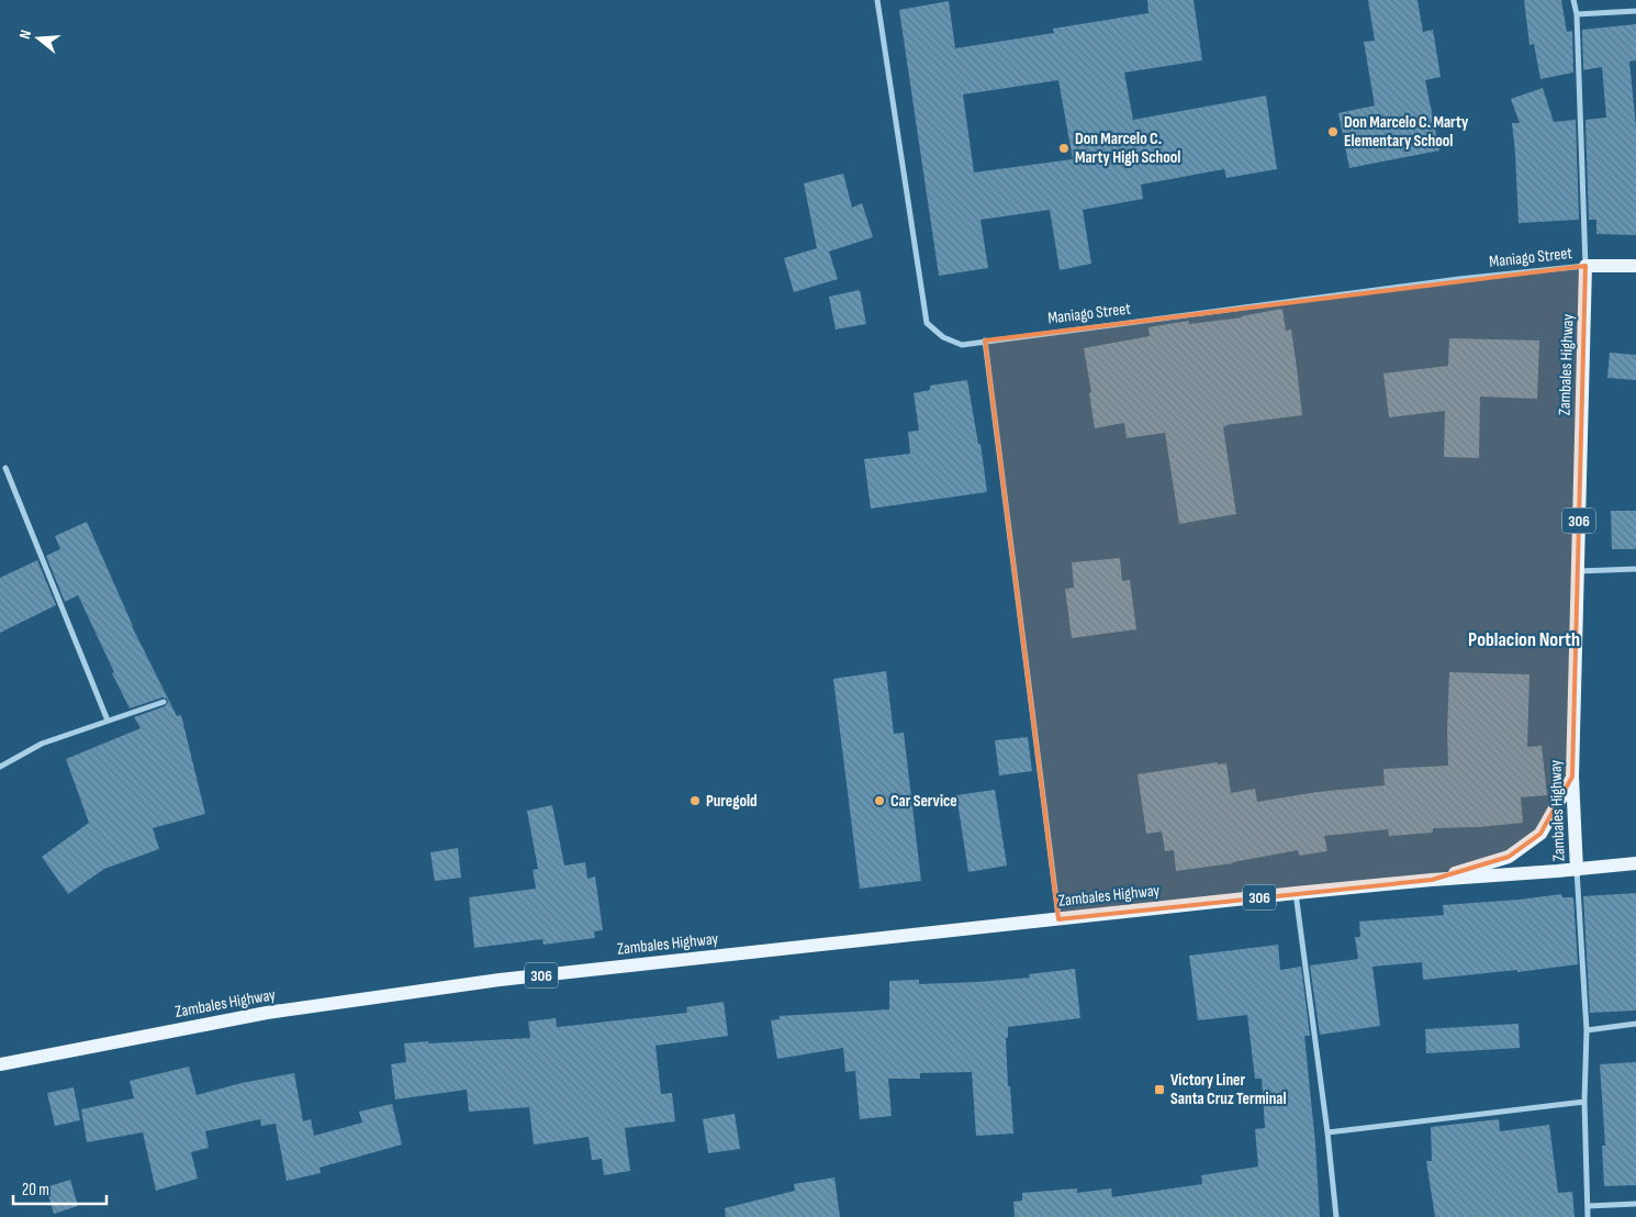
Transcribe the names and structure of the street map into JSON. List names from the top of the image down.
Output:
{
  "streets": {
    "main road": ["Zambales Highway", "306"],
    "street": ["Maniago Street"]
  },
  "crossings": [
    ["Maniago Street", "Zambales Highway"],
    ["Zambales Highway", "306"]
  ],
  "districts": ["Poblacion North"],
  "places": {
    "other": [
      "Don Marcelo C. Marty Elementary School",
      "Don Marcelo C. Marty High School",
      "Puregold",
      "Car Service"
    ],
    "transit": ["Victory Liner Santa Cruz Terminal"]
  },
  "scale_bar": "20 m",
  "north": "left"
}
